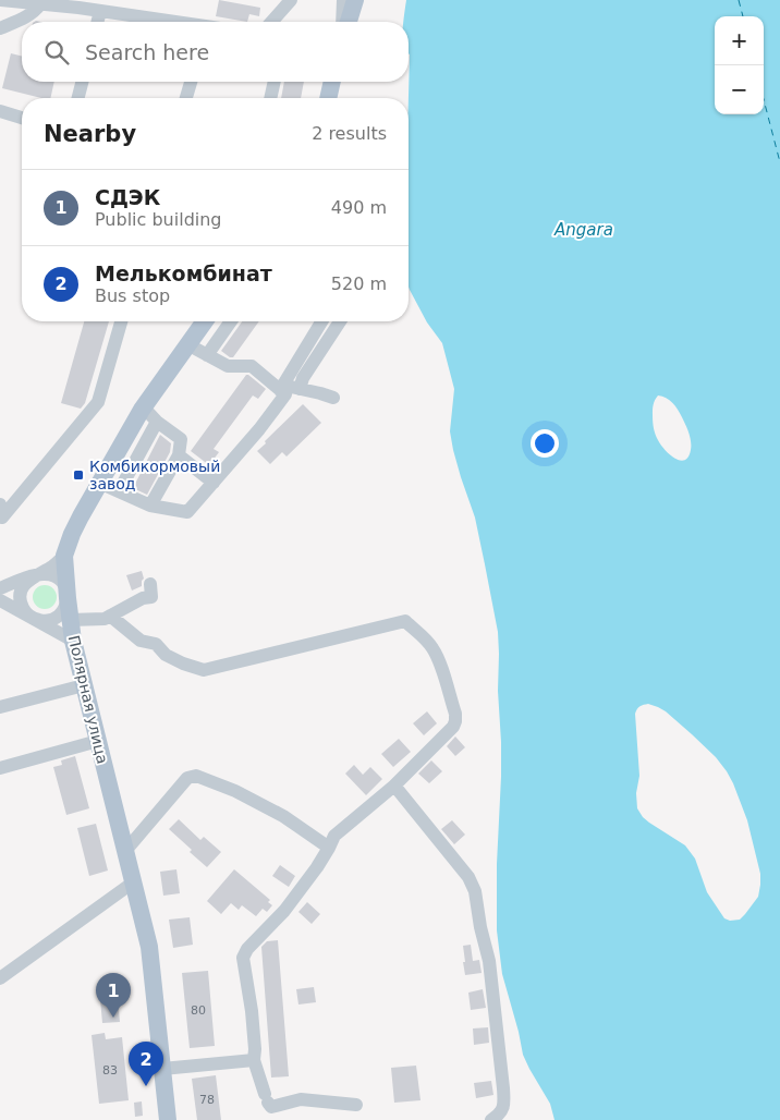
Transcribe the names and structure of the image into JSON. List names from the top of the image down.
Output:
{
  "streets": {
    "main road": ["Полярная улица"]
  },
  "water": ["Angara"],
  "places": {
    "transit": ["Комбикормовый завод"]
  },
  "house_numbers": ["80", "83", "78"],
  "page": {
    "map_buttons": ["+", "−"],
    "search": "Search here",
    "heading": ["Nearby", "2 results"],
    "list": [
      {
        "mark": "1",
        "name": "СДЭК",
        "note": "Public building",
        "value": "490 m"
      },
      {
        "mark": "2",
        "name": "Мелькомбинат",
        "note": "Bus stop",
        "value": "520 m"
      }
    ],
    "pins": ["1", "2"]
  }
}
